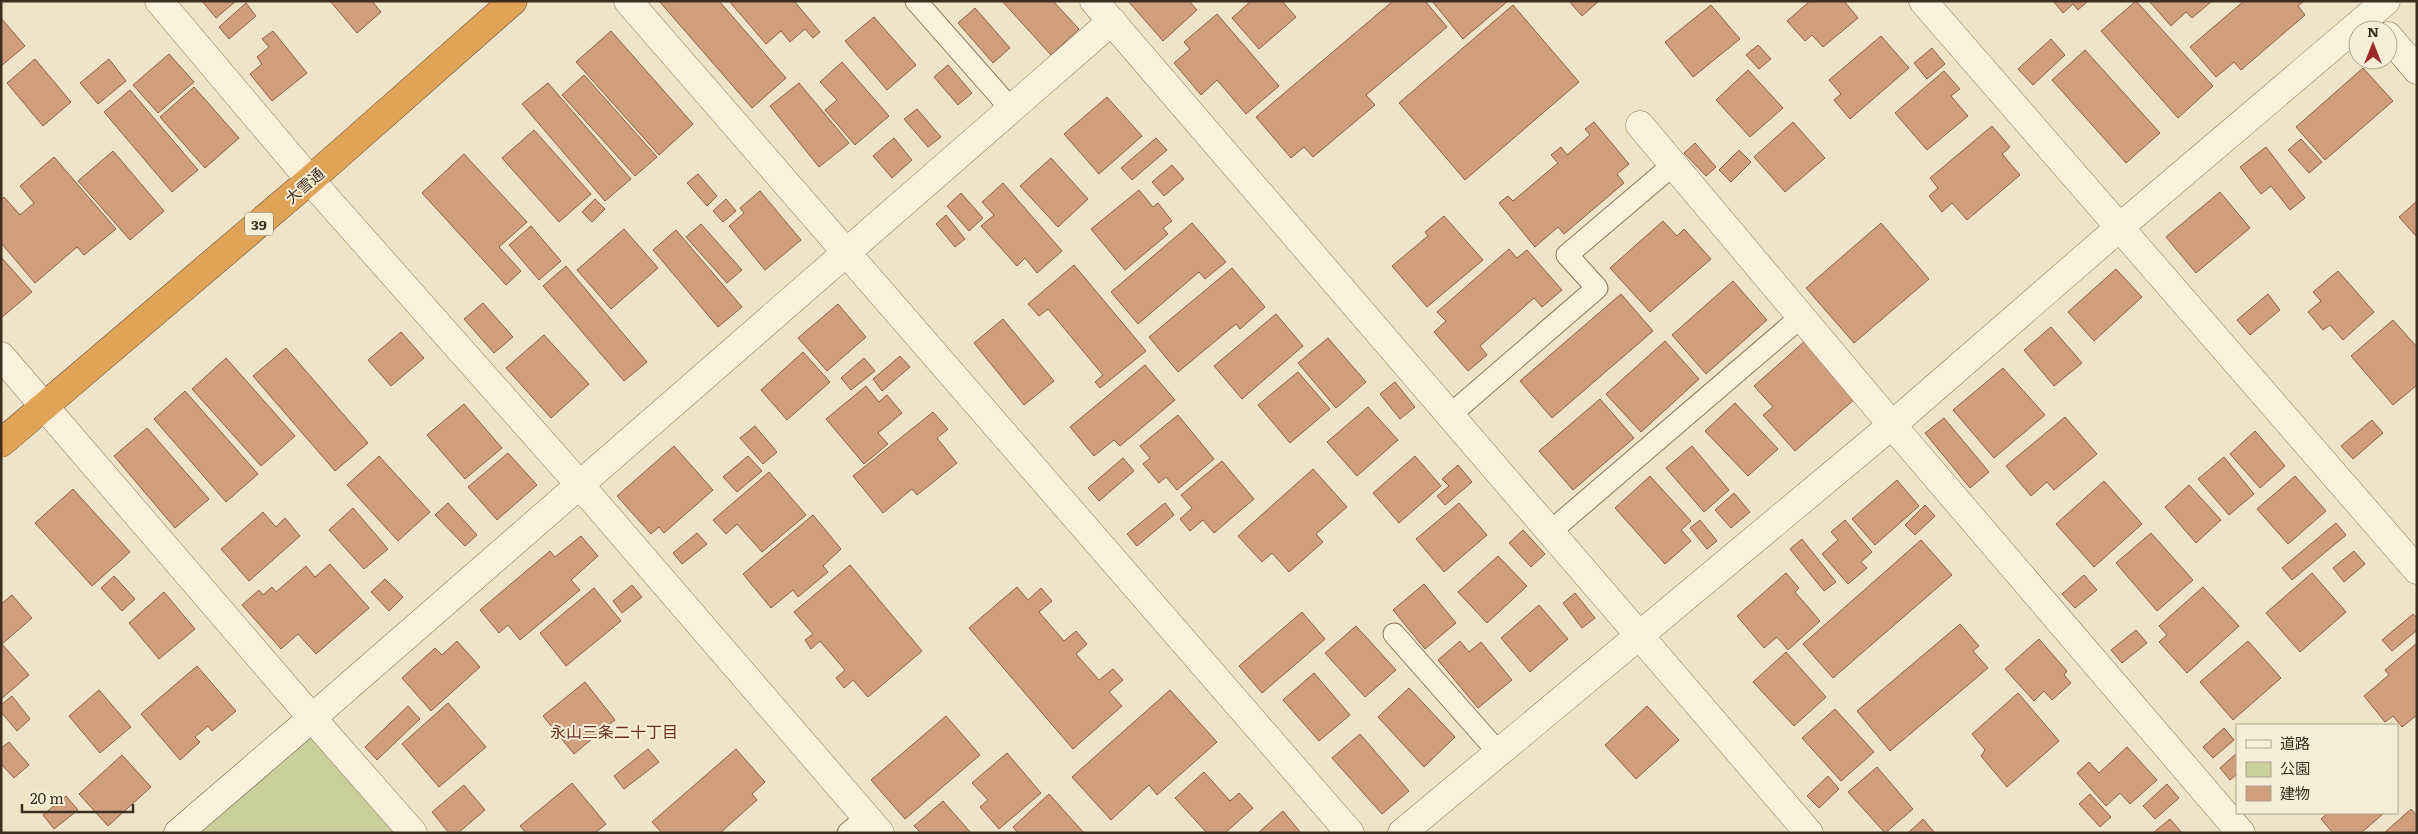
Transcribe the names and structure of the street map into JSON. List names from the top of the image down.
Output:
{
  "streets": {
    "highway": ["大雪通", "39"]
  },
  "districts": ["永山三条二十丁目"],
  "legend": ["道路", "公園", "建物"],
  "scale_bar": "20 m",
  "north": "top"
}
